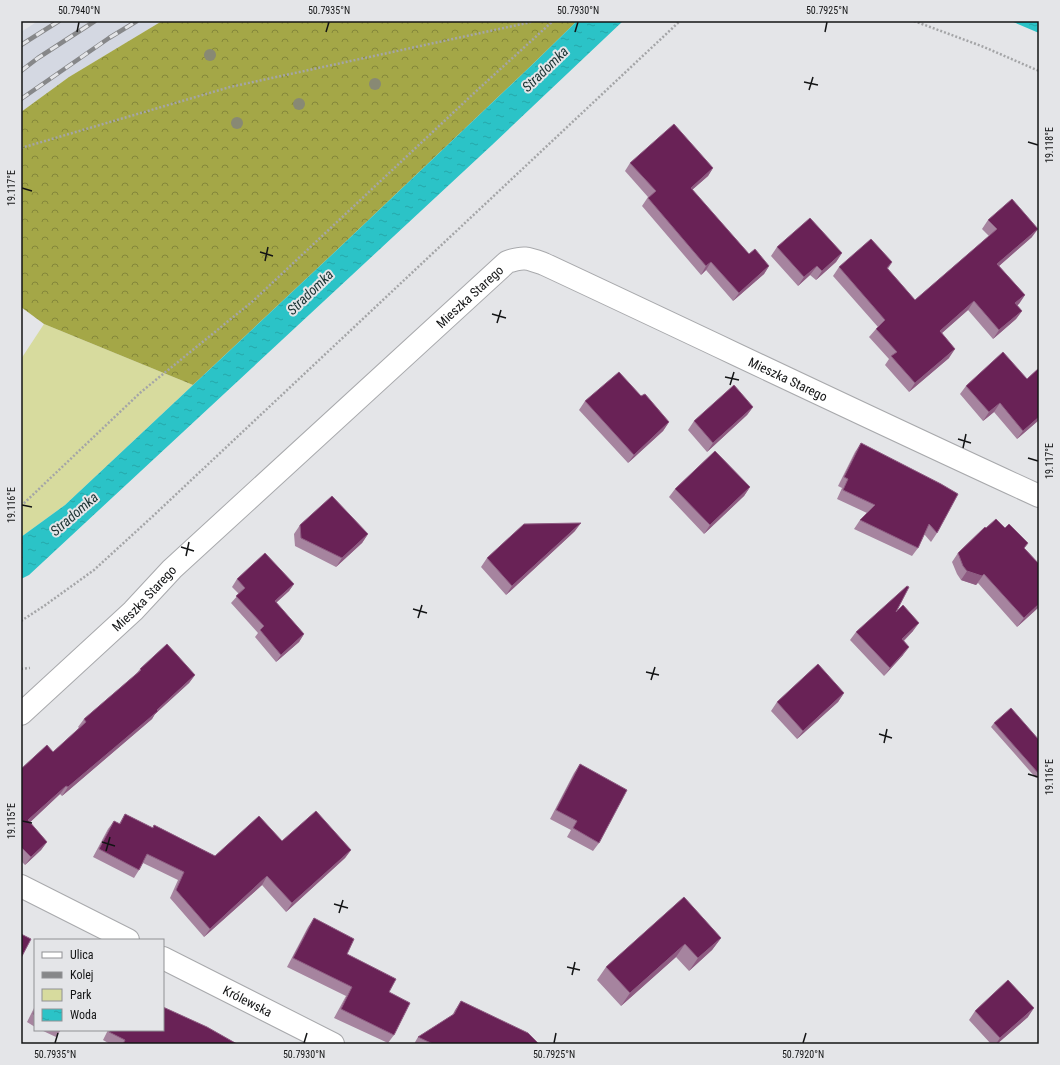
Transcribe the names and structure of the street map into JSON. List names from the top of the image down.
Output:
{
  "streets": {
    "street": ["Mieszka Starego", "Królewska"]
  },
  "water": ["Stradomka"],
  "legend": [
    "Ulica",
    "Kolej",
    "Park",
    "Woda"
  ],
  "coordinates": [
    "50.7940°N",
    "50.7935°N",
    "50.7930°N",
    "50.7925°N",
    "19.118°E",
    "19.117°E",
    "19.116°E",
    "19.115°E",
    "50.7920°N"
  ]
}
